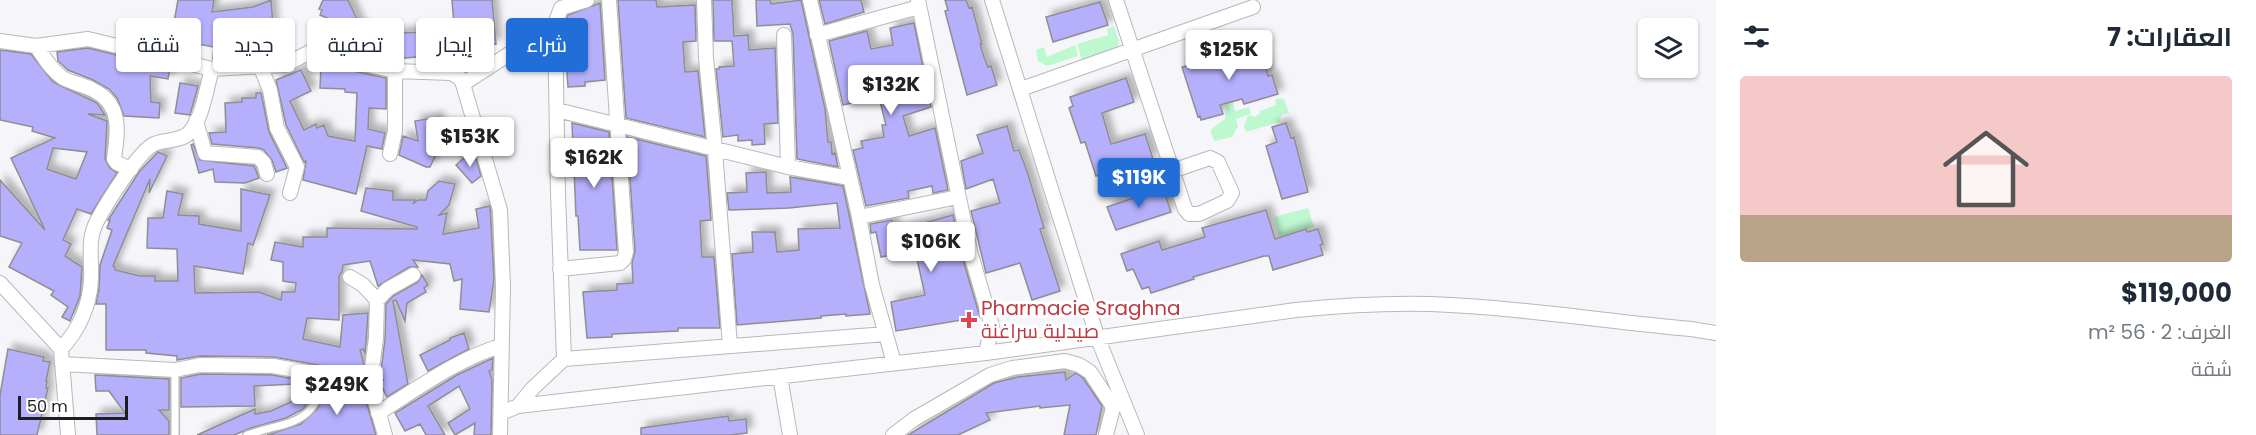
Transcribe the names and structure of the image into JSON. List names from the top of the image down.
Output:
{
  "places": {
    "health": ["Pharmacie Sraghna صيدلية سراغنة"]
  },
  "scale_bar": "50 m",
  "page": {
    "heading": "العقارات: 7",
    "chip": [
      "شراء",
      "إيجار",
      "تصفية",
      "جديد",
      "شقة"
    ],
    "price": [
      "$125K",
      "$132K",
      "$153K",
      "$162K",
      "$119K",
      "$106K",
      "$249K"
    ],
    "list": [
      {
        "name": "$119,000",
        "note": "الغرف: 2 · 56 m² · شقة"
      }
    ],
    "scale": "50 m"
  }
}
